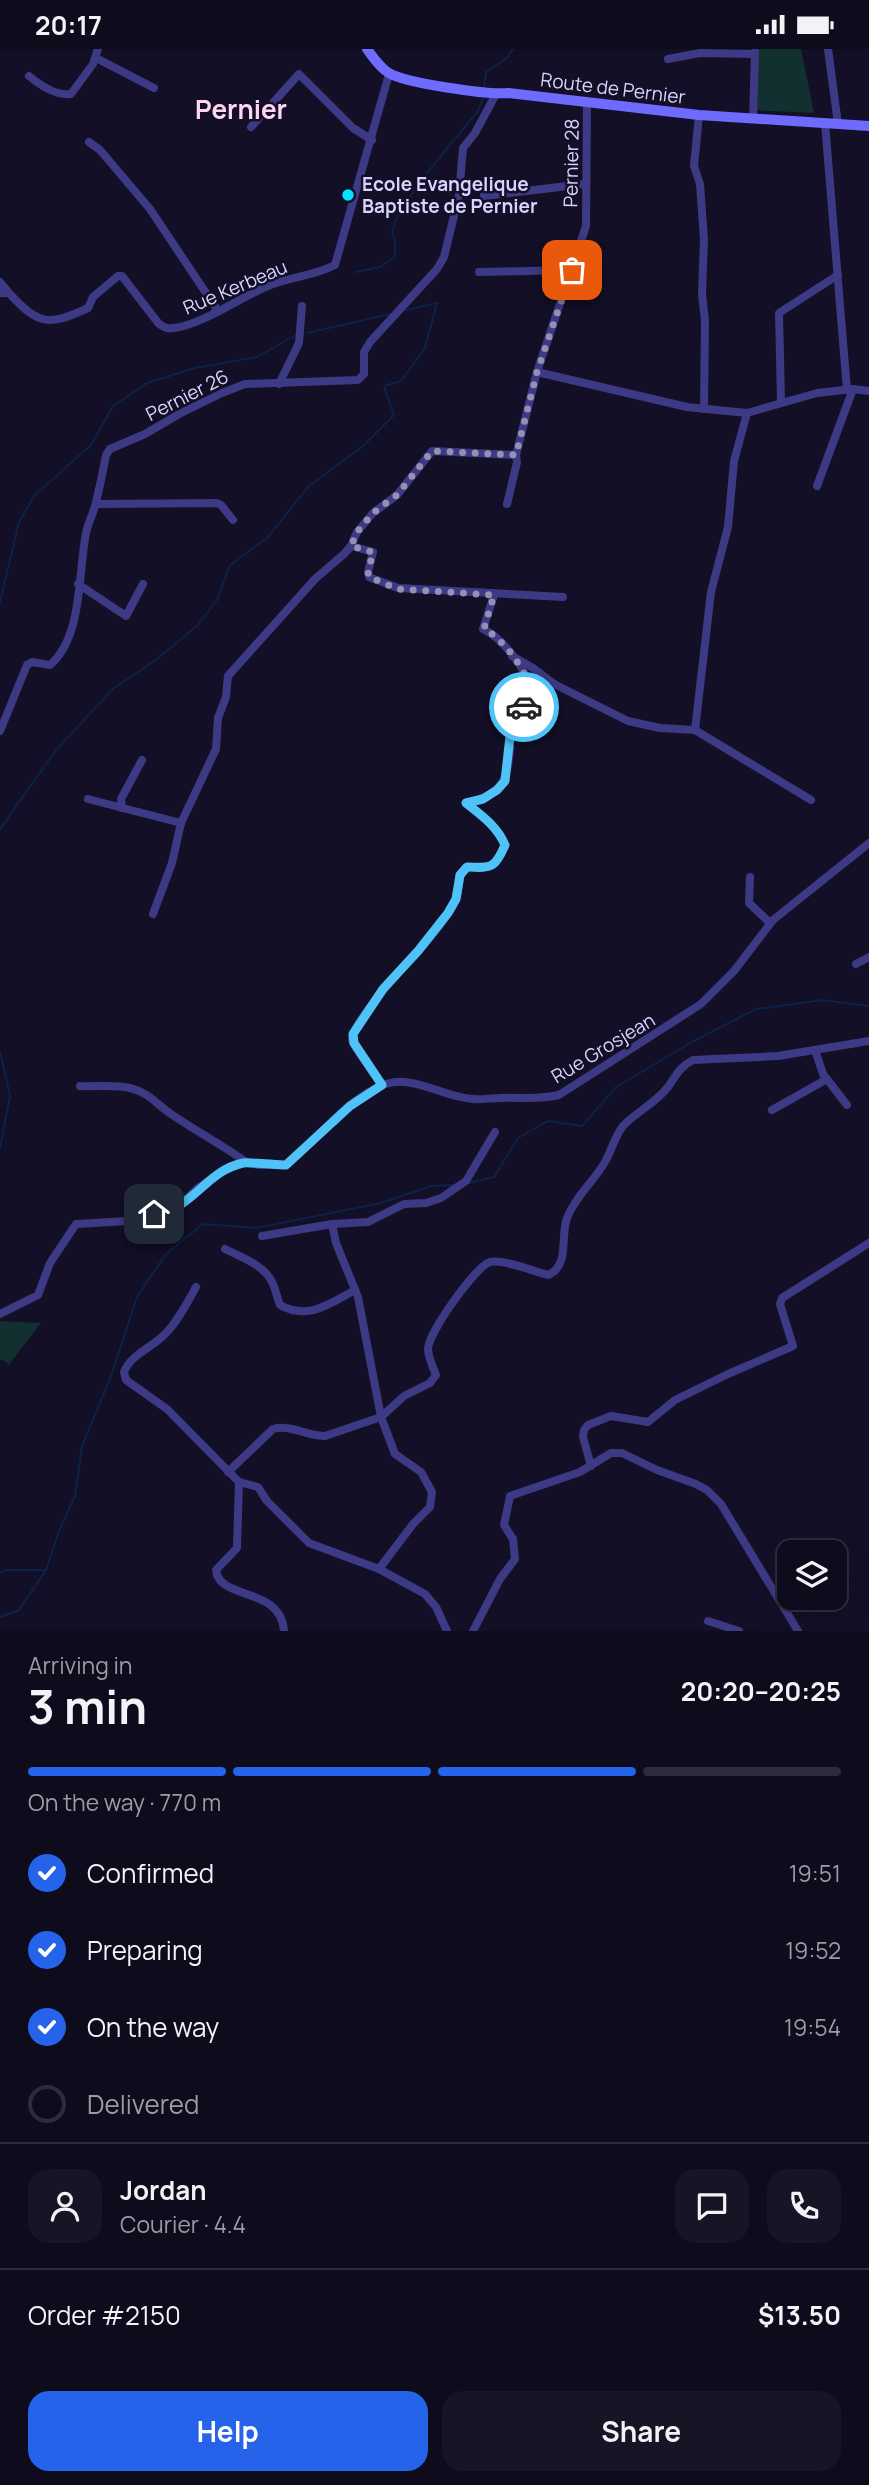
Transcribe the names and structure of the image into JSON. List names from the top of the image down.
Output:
{
  "streets": {
    "street": [
      "Route de Pernier",
      "Pernier 28",
      "Rue Kerbeau",
      "Pernier 26",
      "Rue Grosjean"
    ]
  },
  "crossings": [
    ["Route de Pernier", "Pernier 28"],
    ["Route de Pernier", "Rue Kerbeau"],
    ["Route de Pernier", "Pernier 26"]
  ],
  "districts": ["Pernier"],
  "places": ["Ecole Evangelique Baptiste de Pernier"],
  "page": {
    "status": "20:17",
    "heading": ["3 min", "Arriving in", "20:20–20:25"],
    "panel": [
      "Jordan",
      "Courier · 4.4",
      "Order #2150",
      "$13.50"
    ],
    "bar": "On the way · 770 m",
    "list": [
      ["Confirmed", "19:51"],
      ["Preparing", "19:52"],
      ["On the way", "19:54"],
      "Delivered"
    ],
    "buttons": ["Help", "Share"]
  }
}
